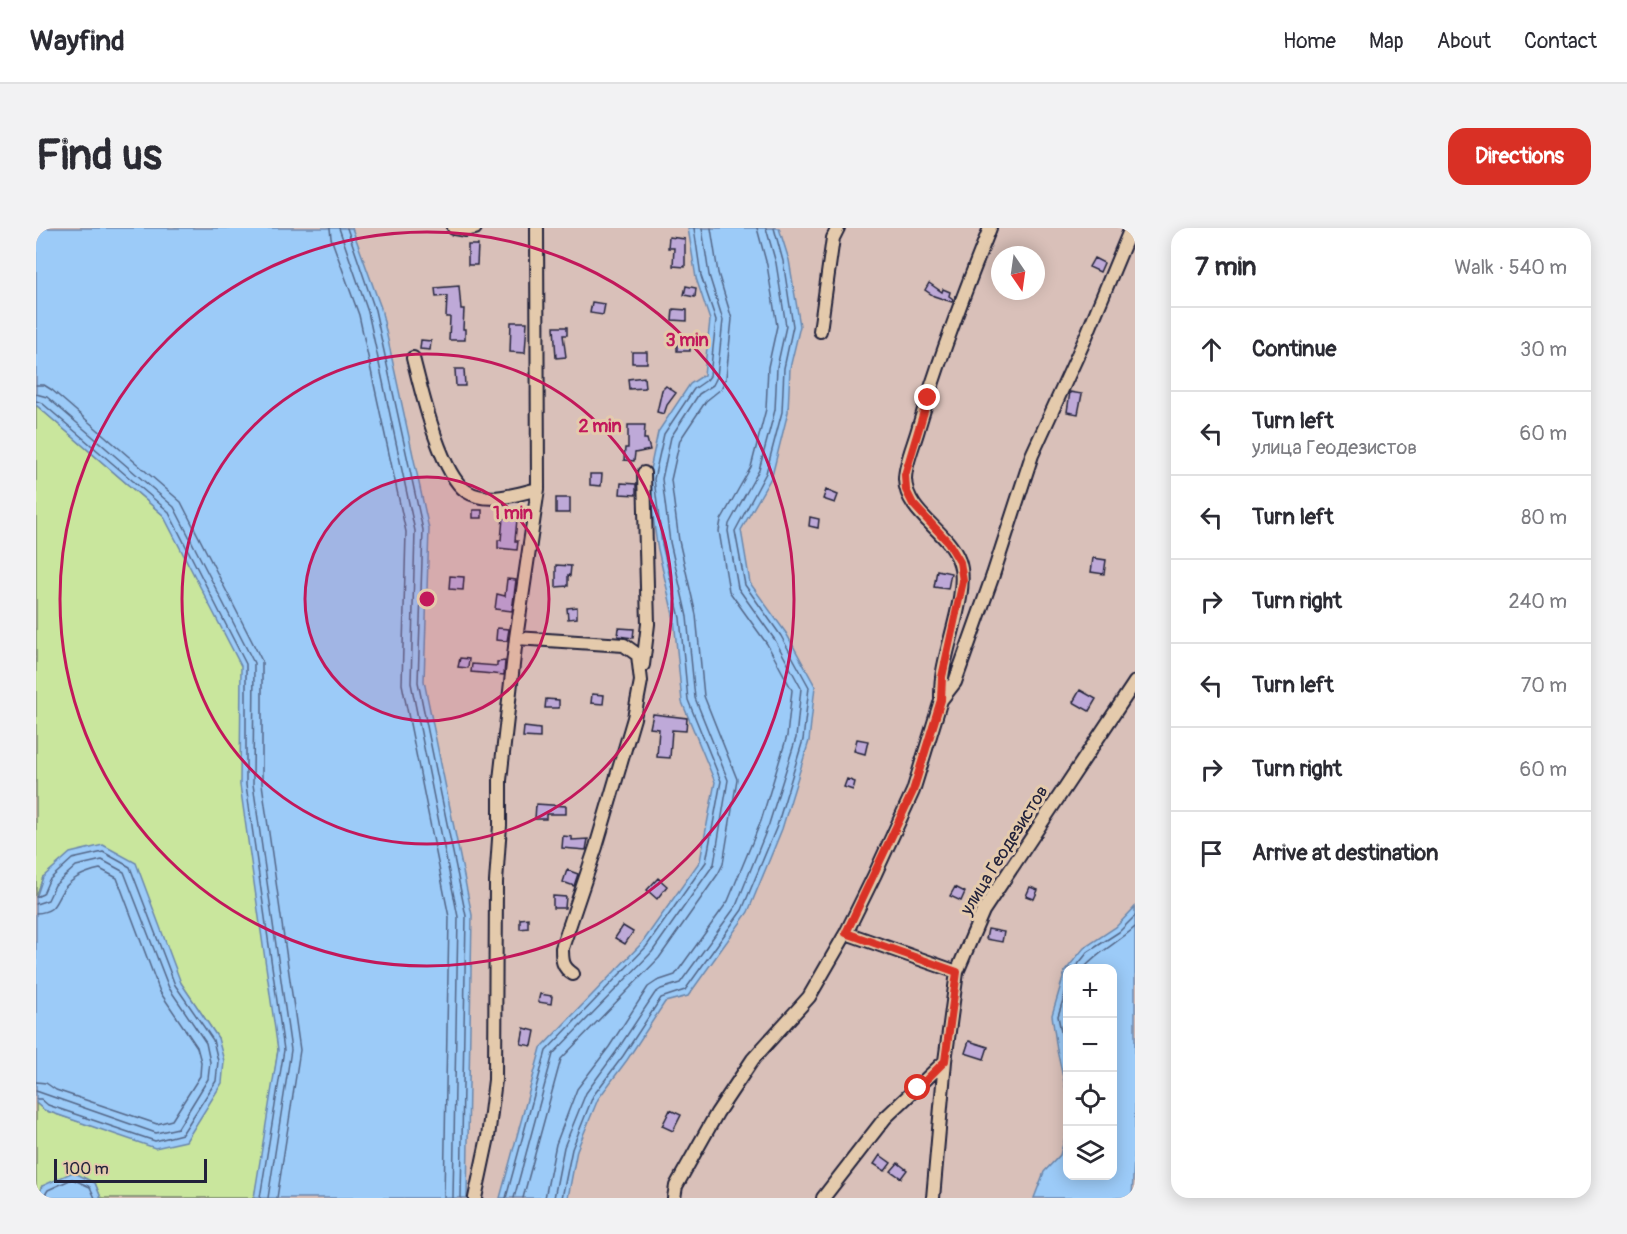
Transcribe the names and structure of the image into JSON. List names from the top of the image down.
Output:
{
  "streets": {
    "street": ["улица Геодезистов"]
  },
  "scale_bar": "100 m",
  "north": "bottom",
  "page": {
    "header": "Wayfind",
    "nav": [
      "Home",
      "Map",
      "About",
      "Contact"
    ],
    "buttons": "Directions",
    "title": "Find us",
    "heading": ["7 min", "Walk · 540 m"],
    "list": [
      ["Continue", "30 m"],
      ["Turn left", "улица Геодезистов", "60 m"],
      ["Turn left", "80 m"],
      ["Turn right", "240 m"],
      ["Turn left", "70 m"],
      ["Turn right", "60 m"],
      "Arrive at destination"
    ],
    "map_buttons": ["+", "−"],
    "scale": "100 m"
  },
  "rings": ["3 min", "2 min", "1 min"]
}
